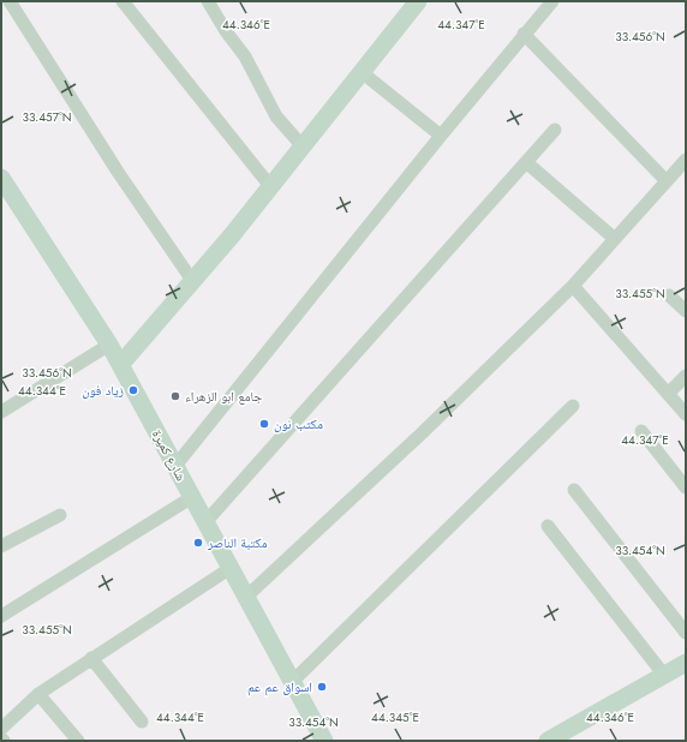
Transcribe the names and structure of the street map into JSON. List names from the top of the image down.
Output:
{
  "streets": {
    "street": ["شارع كميرة"]
  },
  "places": [
    "زياد فون",
    "جامع ابو الزهراء",
    "مكتب نون",
    "مكتبة الناصر",
    "اسواق عم عم"
  ],
  "coordinates": [
    "44.346°E",
    "44.347°E",
    "33.456°N",
    "33.457°N",
    "33.455°N",
    "44.344°E",
    "33.454°N",
    "44.345°E"
  ]
}
